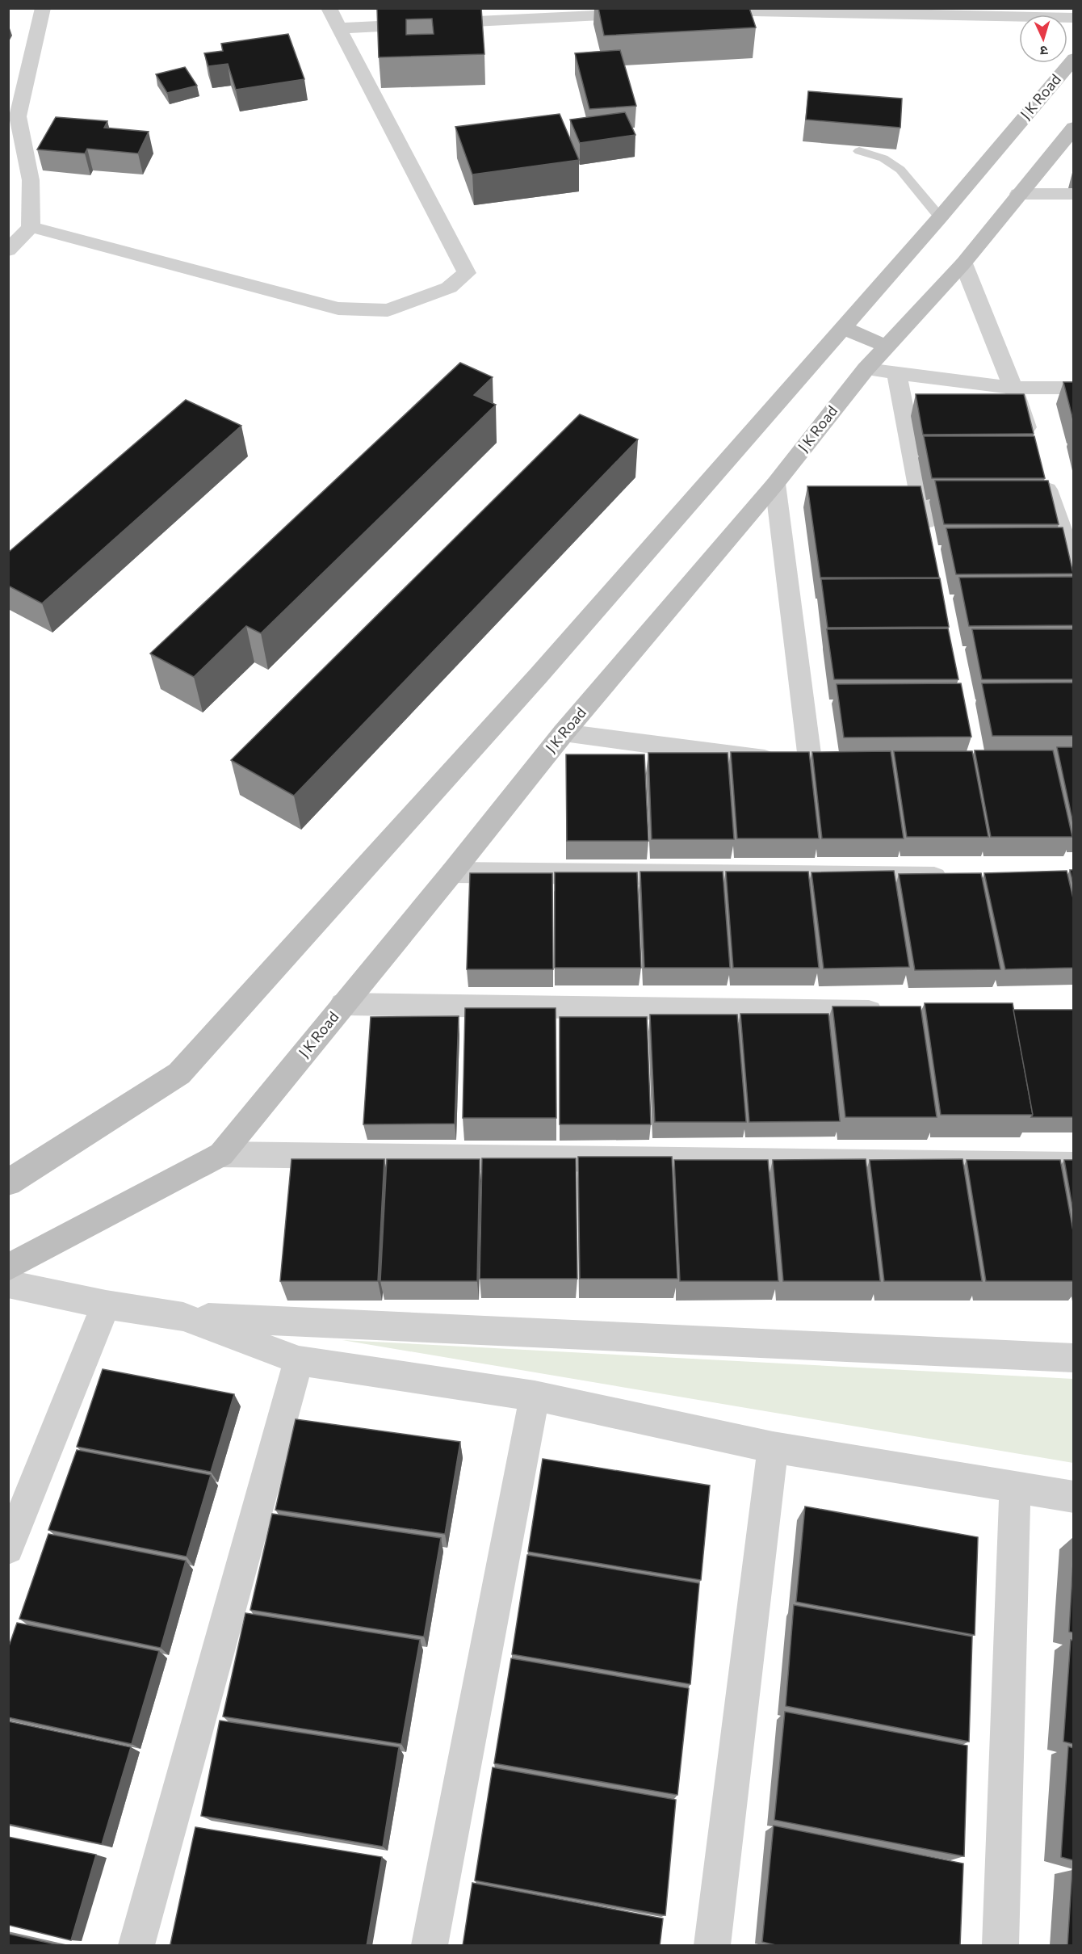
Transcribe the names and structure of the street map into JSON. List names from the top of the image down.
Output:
{
  "streets": {
    "main road": ["J K Road"]
  },
  "north": "bottom"
}
